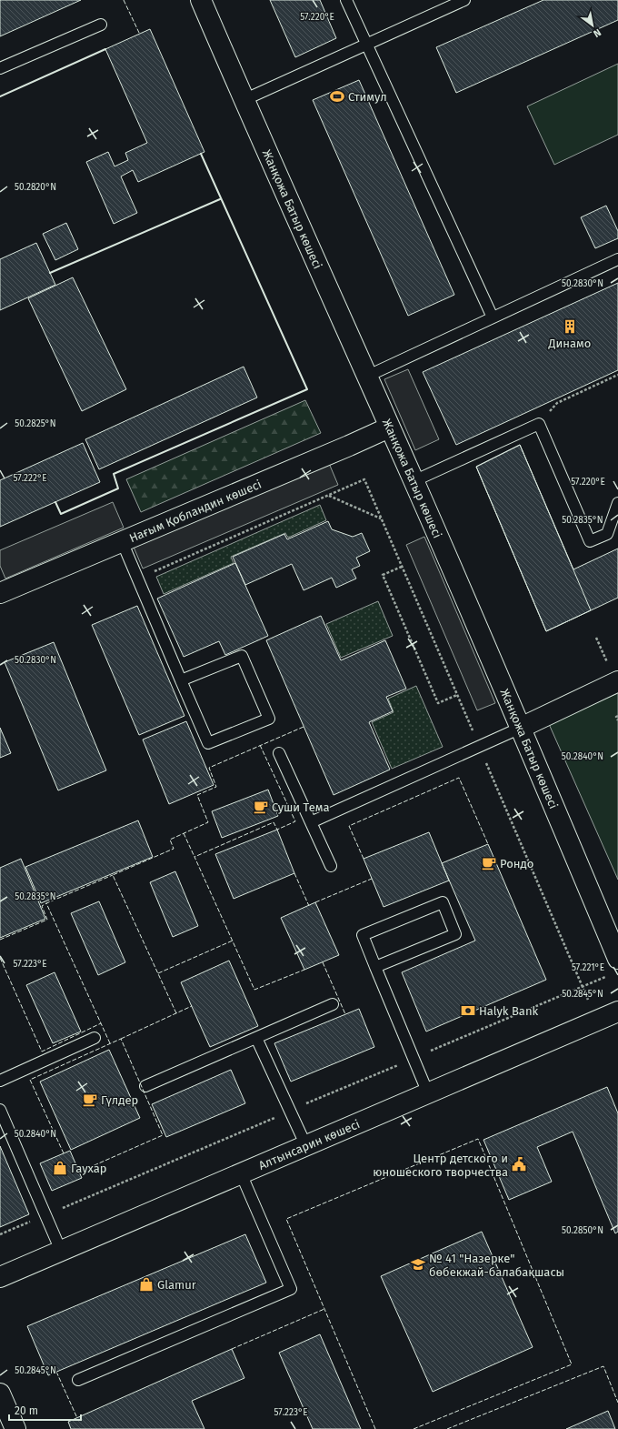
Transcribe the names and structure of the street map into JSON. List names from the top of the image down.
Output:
{
  "streets": {
    "street": ["Жанқожа Батыр көшесі", "Нағым Қобландин көшесі", "Алтынсарин көшесі"]
  },
  "crossings": [
    ["Жанқожа Батыр көшесі", "Нағым Қобландин көшесі"]
  ],
  "places": {
    "sports": ["Стимул"],
    "building": ["Динамо"],
    "cafe": ["Суши Тема", "Рондо", "Гүлдер"],
    "bank": ["Halyk Bank"],
    "public building": ["Центр детского и юношеского творчества"],
    "shop": ["Гаухар", "Glamur"],
    "school or university": ["№ 41 \"Назерке\" бөбекжай-балабақшасы"]
  },
  "scale_bar": "20 m",
  "north": "bottom right",
  "coordinates": [
    "57.220°E",
    "50.2820°N",
    "50.2830°N",
    "50.2825°N",
    "57.222°E",
    "50.2835°N",
    "50.2840°N",
    "57.223°E",
    "57.221°E",
    "50.2845°N",
    "50.2850°N"
  ]
}
